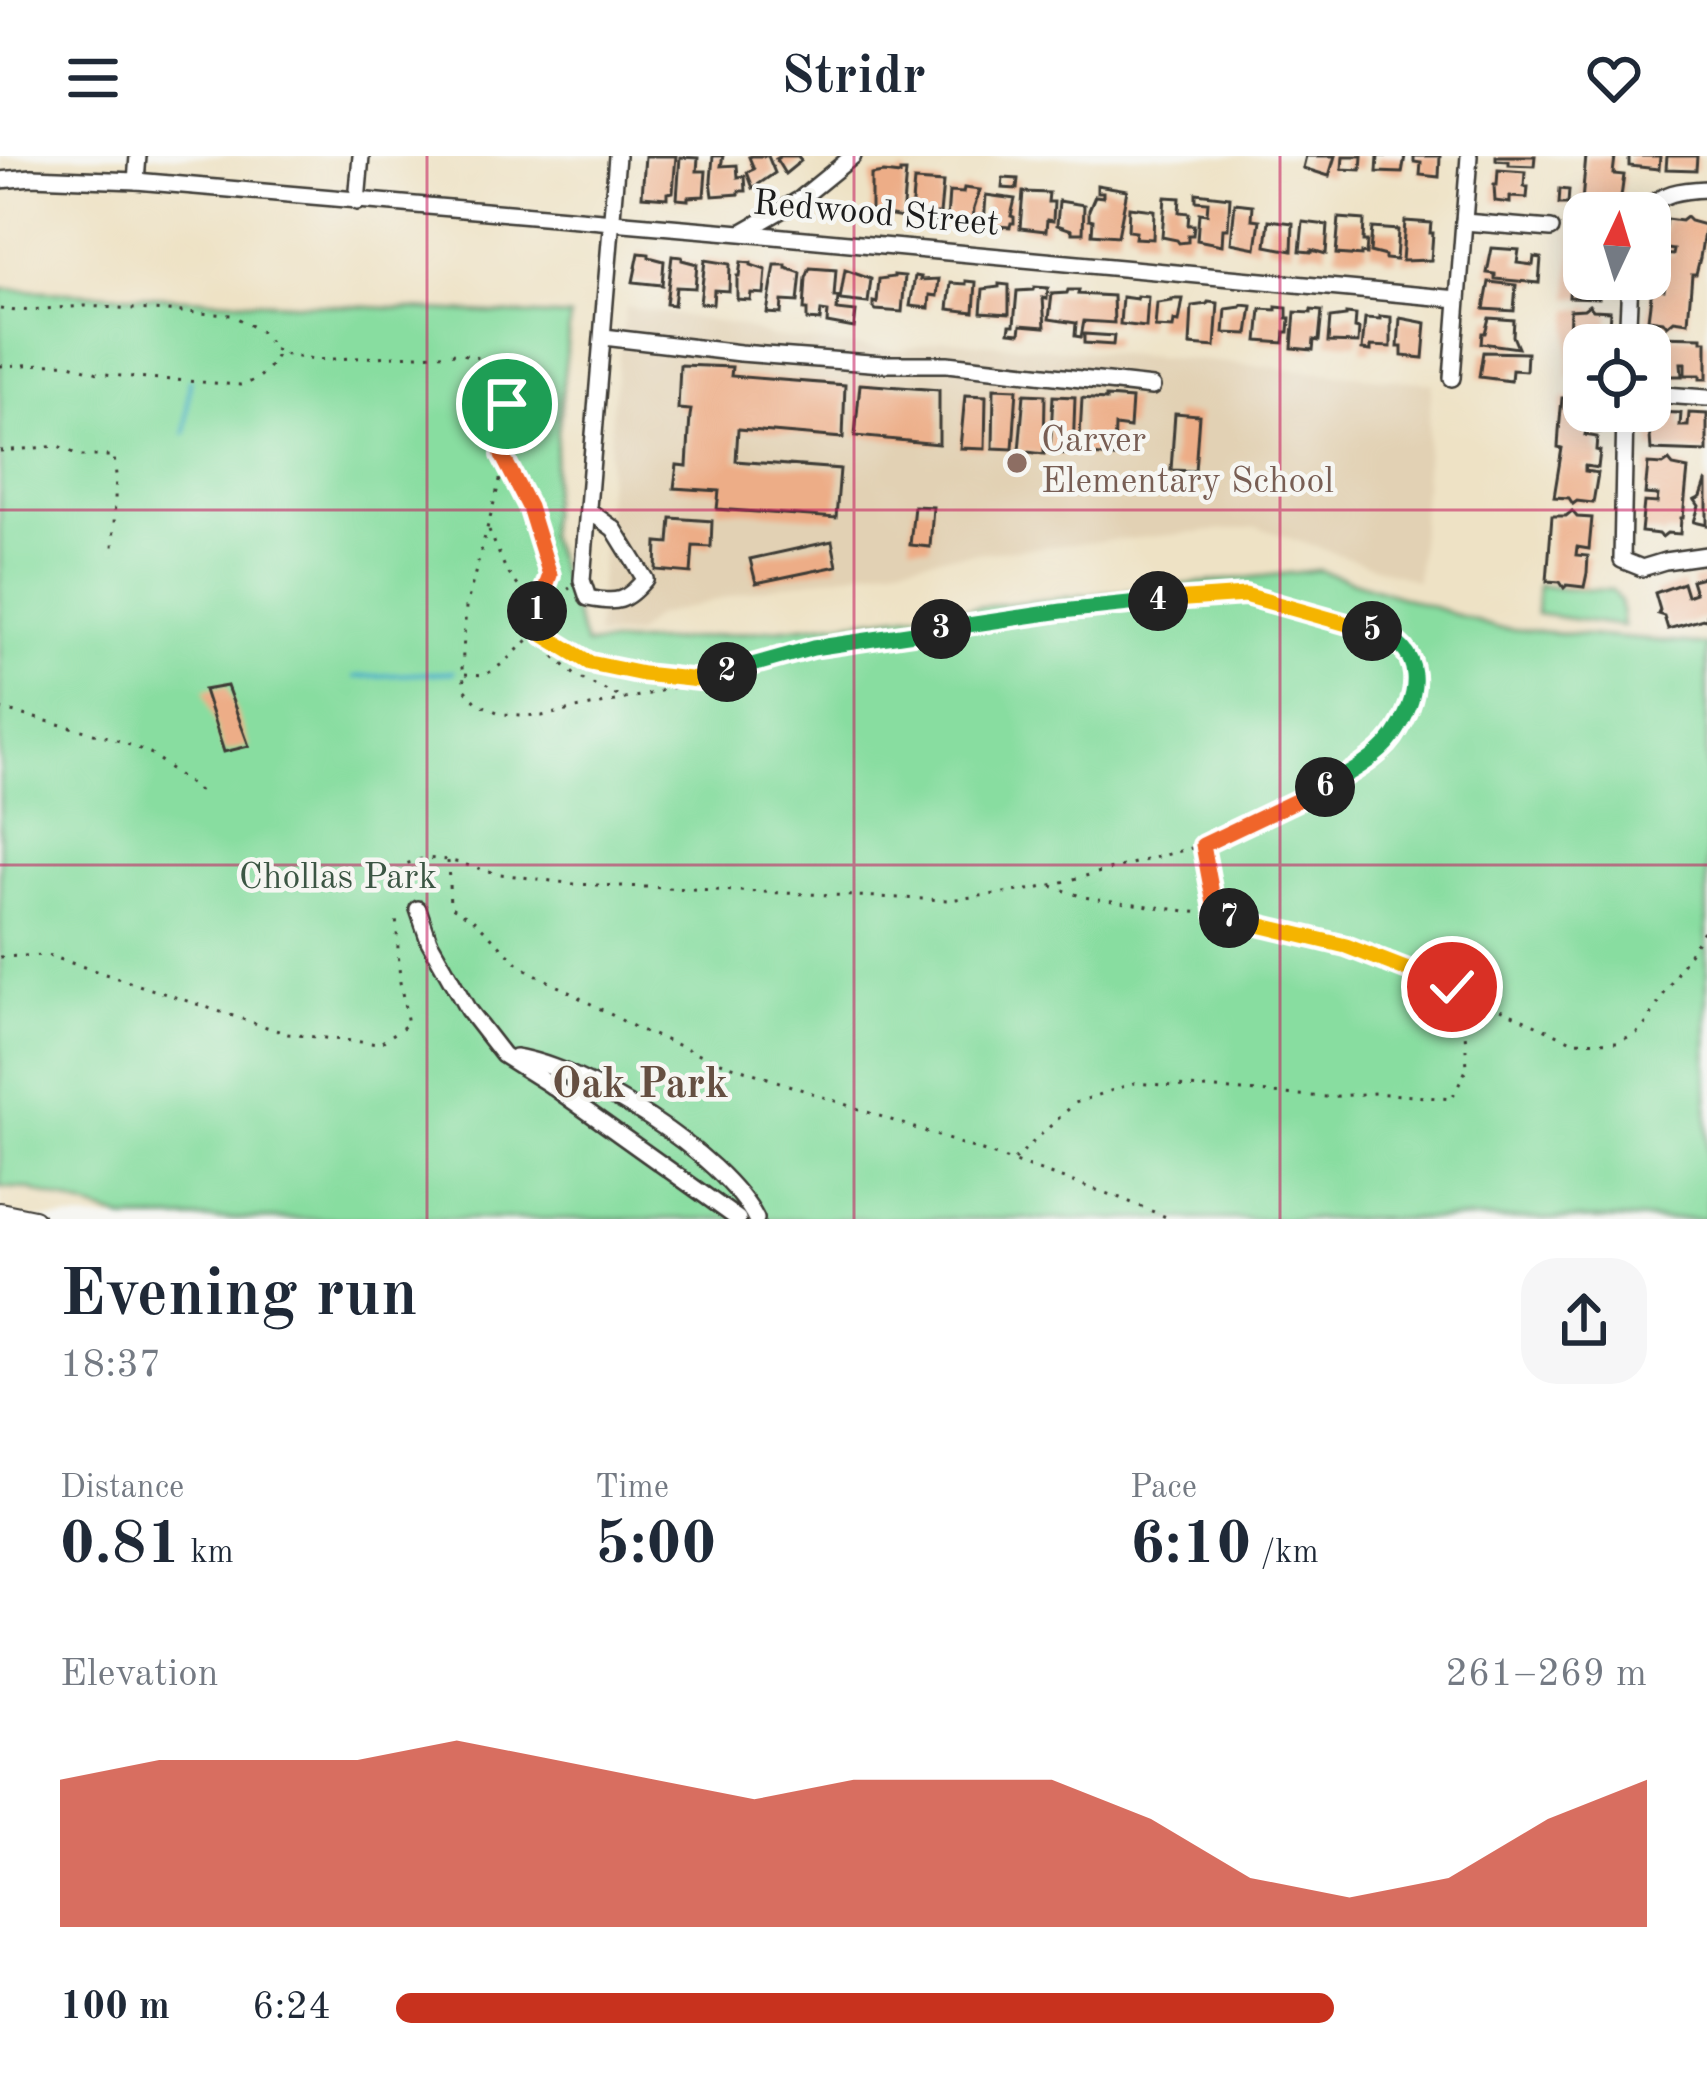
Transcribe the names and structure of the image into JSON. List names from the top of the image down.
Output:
{
  "streets": {
    "street": ["Redwood Street"]
  },
  "districts": ["Oak Park"],
  "parks": ["Chollas Park"],
  "places": ["Carver Elementary School"],
  "north": "top",
  "page": {
    "header": "Stridr",
    "pins": [
      "4",
      "1",
      "3",
      "5",
      "2",
      "6",
      "7"
    ],
    "heading": ["Evening run", "18:37"],
    "stats": [
      ["Distance", "0.81 km"],
      ["Time", "5:00"],
      ["Pace", "6:10 /km"]
    ],
    "chart": ["Elevation", "261–269 m"],
    "list": [
      {
        "name": "100 m",
        "note": "6:24"
      }
    ]
  }
}
